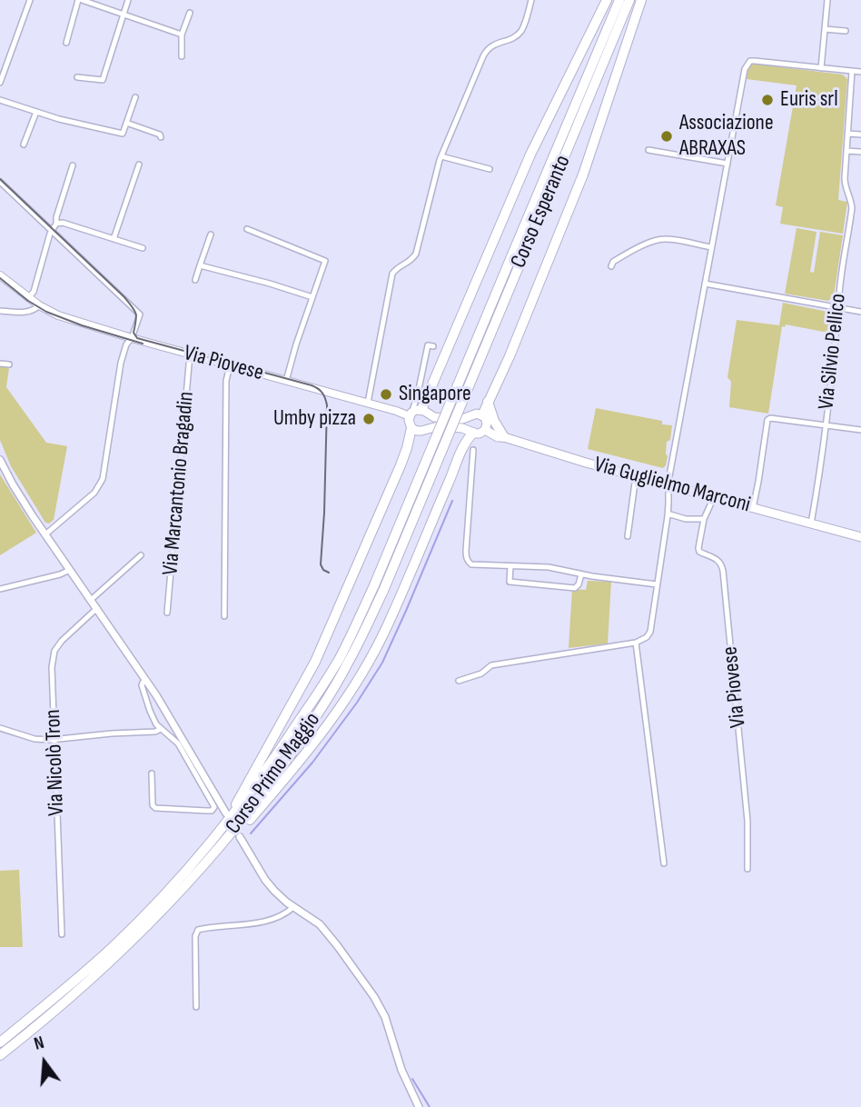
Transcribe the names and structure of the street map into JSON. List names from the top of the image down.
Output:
{
  "streets": {
    "highway": ["Corso Esperanto", "Corso Primo Maggio"],
    "main road": ["Via Piovese", "Via Guglielmo Marconi"],
    "street": ["Via Silvio Pellico", "Via Marcantonio Bragadin", "Via Nicolò Tron"]
  },
  "crossings": [
    ["Corso Esperanto", "Corso Primo Maggio"],
    ["Via Silvio Pellico", "Via Guglielmo Marconi"],
    ["Via Piovese", "Via Marcantonio Bragadin"],
    ["Via Piovese", "Via Guglielmo Marconi"]
  ],
  "places": [
    "Euris srl",
    "Associazione ABRAXAS",
    "Singapore",
    "Umby pizza"
  ],
  "north": "top"
}
